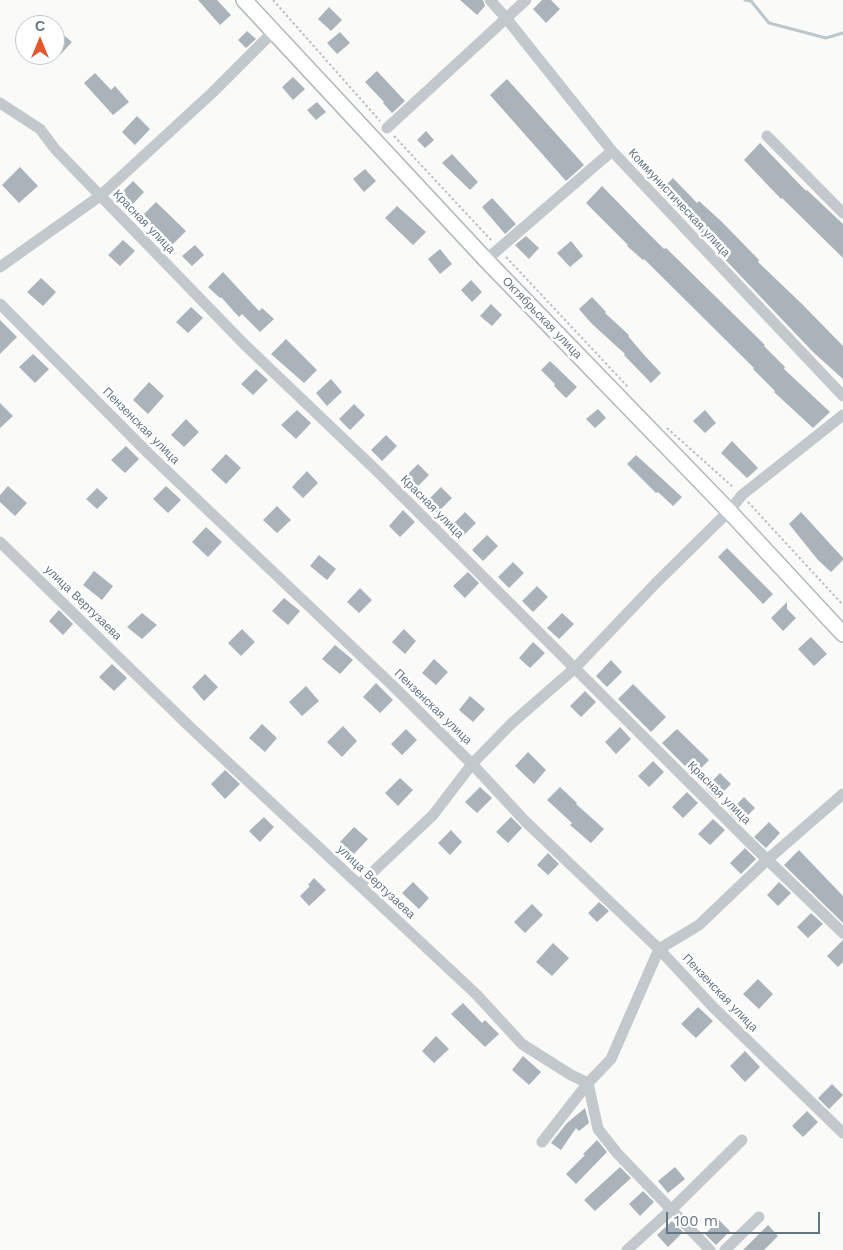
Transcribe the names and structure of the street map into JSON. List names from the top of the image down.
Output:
{
  "streets": {
    "main road": ["Октябрьская улица"],
    "street": [
      "Коммунистическая улица",
      "Красная улица",
      "Пензенская улица",
      "улица Вертузаева"
    ]
  },
  "scale_bar": "100 m",
  "north": "top"
}
